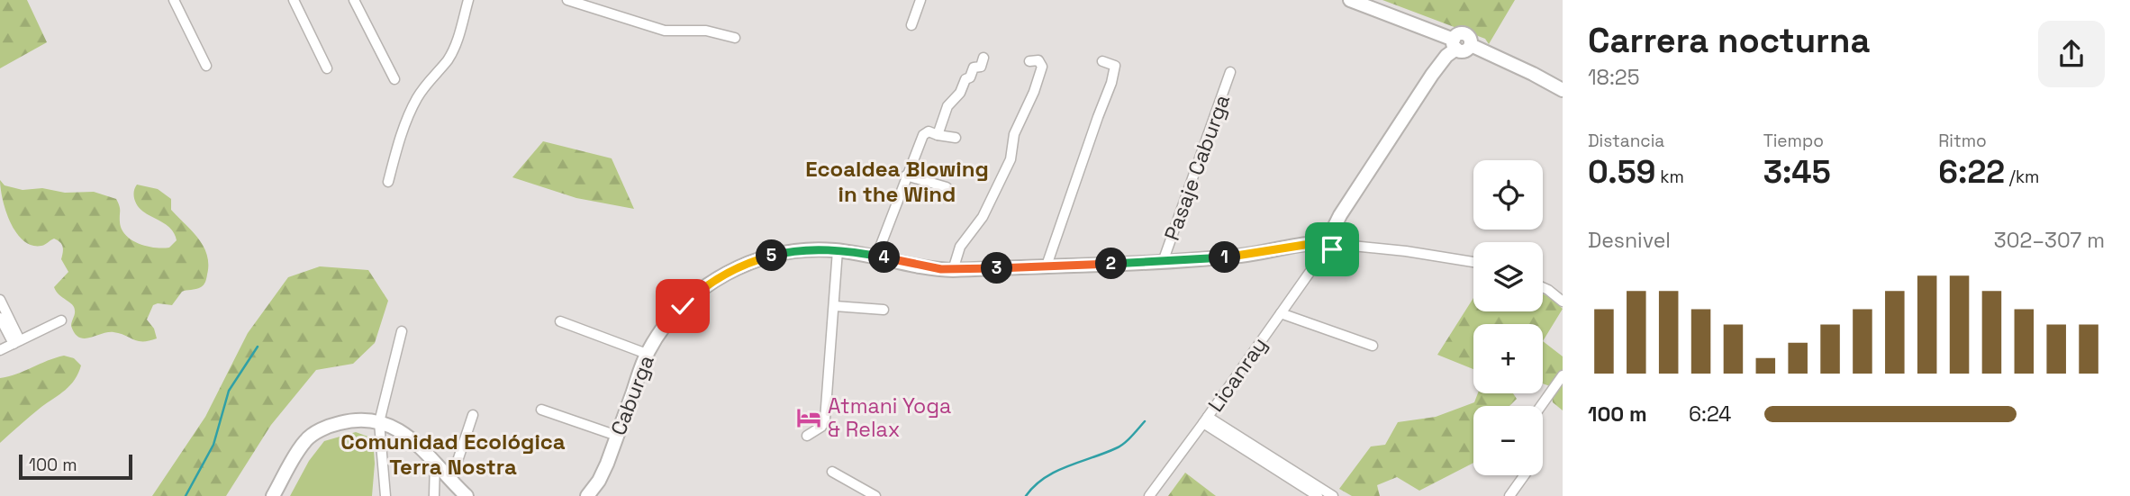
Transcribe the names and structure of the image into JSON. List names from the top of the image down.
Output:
{
  "streets": {
    "street": ["Pasaje Caburga", "Licanray", "Caburga"]
  },
  "crossings": [
    ["Pasaje Caburga", "Caburga"],
    ["Licanray", "Caburga"]
  ],
  "districts": ["Ecoaldea Blowing in the Wind", "Comunidad Ecológica Terra Nostra"],
  "places": {
    "hotel": ["Atmani Yoga & Relax"]
  },
  "scale_bar": "100 m",
  "page": {
    "heading": ["Carrera nocturna", "18:25"],
    "stats": [
      ["Distancia", "0.59 km"],
      ["Tiempo", "3:45"],
      ["Ritmo", "6:22 /km"]
    ],
    "map_buttons": ["+", "−"],
    "chart": ["Desnivel", "302–307 m"],
    "pins": [
      "5",
      "1",
      "4",
      "2",
      "3"
    ],
    "list": [
      {
        "name": "100 m",
        "note": "6:24"
      }
    ],
    "scale": "100 m"
  }
}
